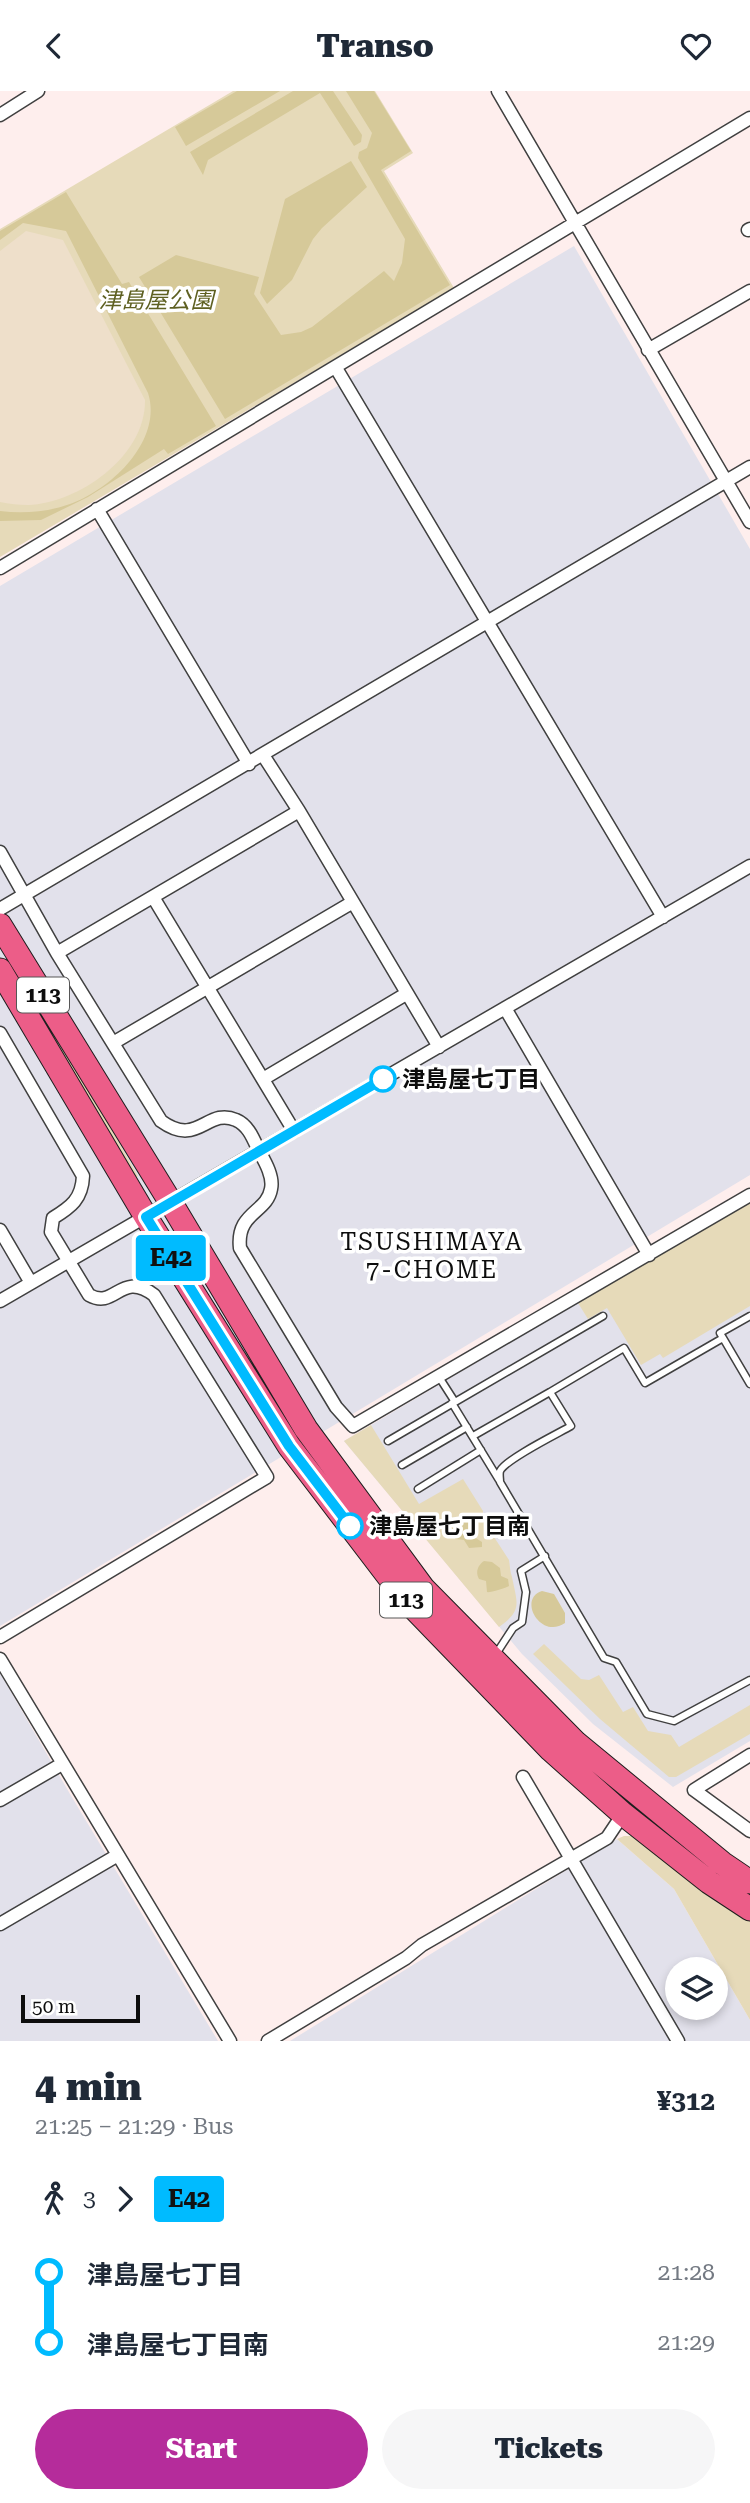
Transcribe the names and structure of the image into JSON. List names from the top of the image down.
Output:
{
  "streets": {
    "highway": ["113"]
  },
  "districts": ["TSUSHIMAYA 7-CHOME"],
  "parks": ["津島屋公園"],
  "places": ["津島屋七丁目", "津島屋七丁目南"],
  "lines": ["bus line E42"],
  "scale_bar": "50 m",
  "page": {
    "header": "Transo",
    "on_map": "E42",
    "scale": "50 m",
    "heading": ["4 min", "21:25 – 21:29 · Bus", "¥312"],
    "legs": ["3", "E42"],
    "list": [
      {
        "name": "津島屋七丁目",
        "value": "21:28"
      },
      {
        "name": "津島屋七丁目南",
        "value": "21:29"
      }
    ],
    "buttons": ["Start", "Tickets"]
  }
}
